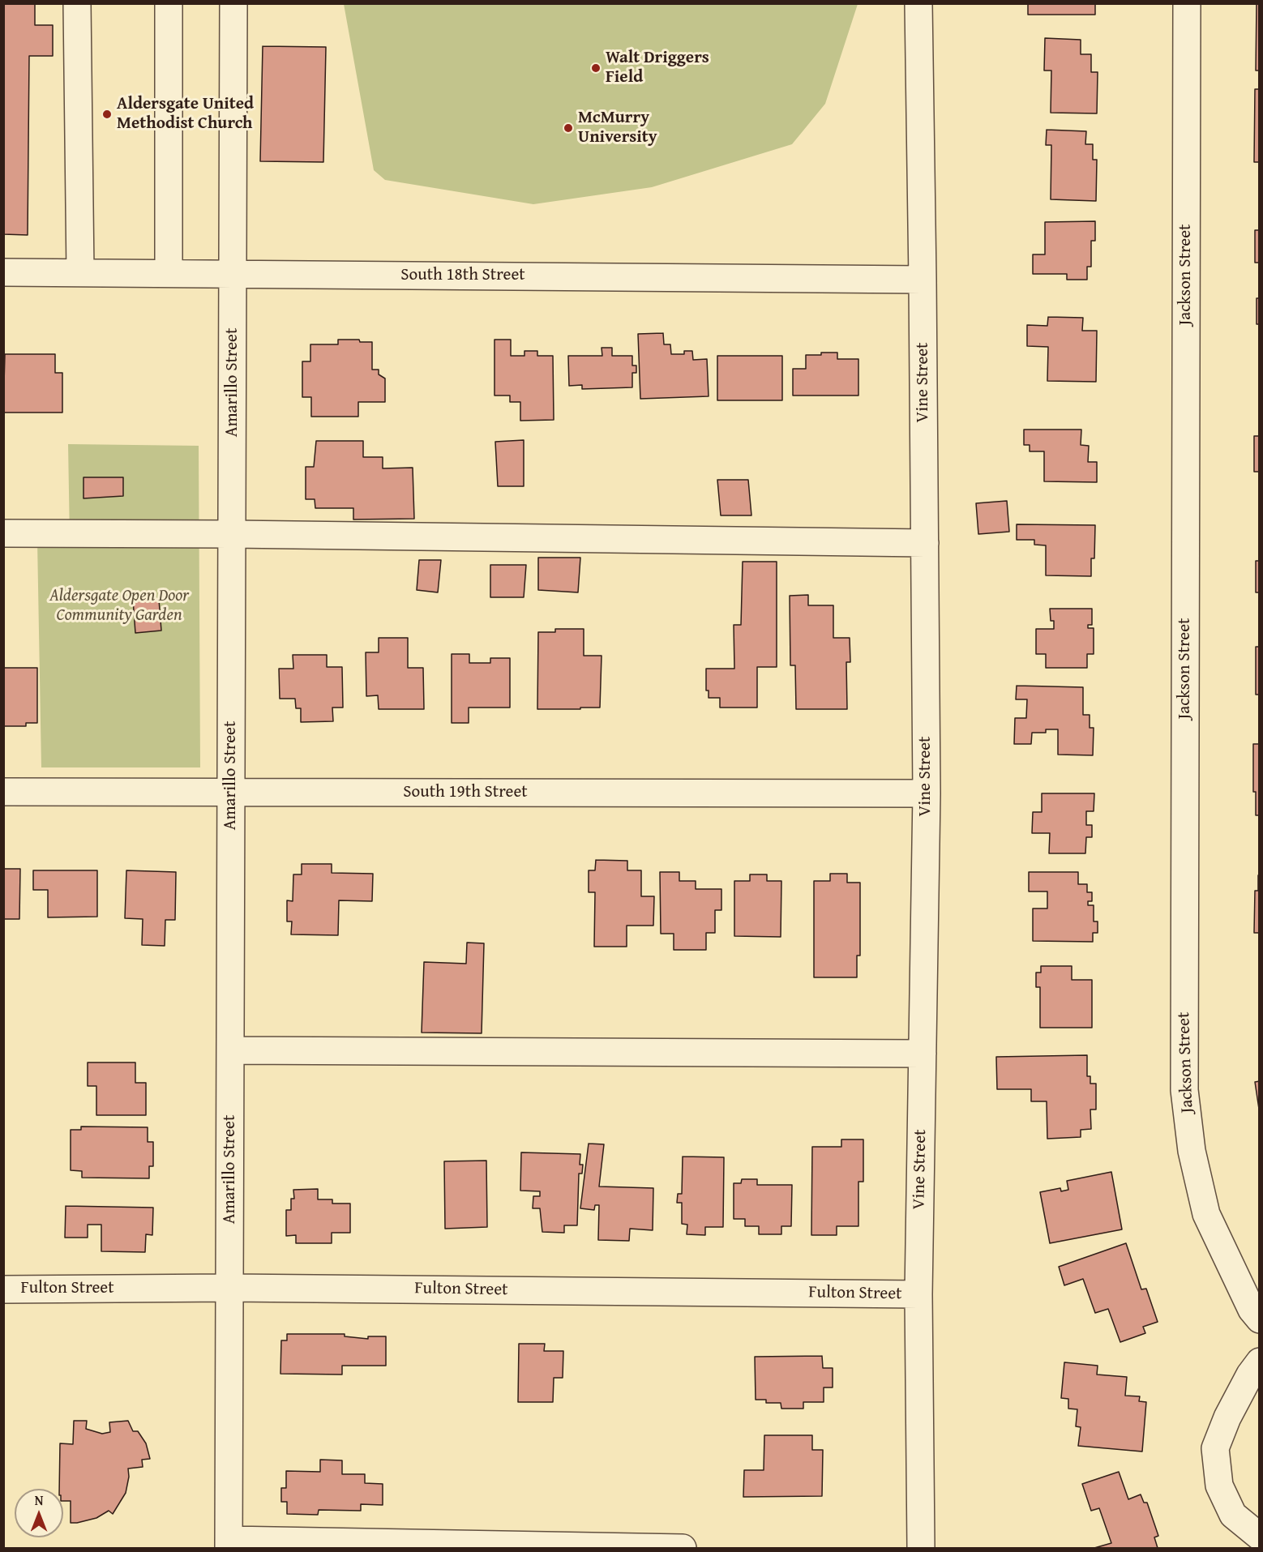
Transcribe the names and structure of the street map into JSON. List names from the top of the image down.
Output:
{
  "streets": {
    "street": [
      "Jackson Street",
      "South 18th Street",
      "Amarillo Street",
      "Vine Street",
      "South 19th Street",
      "Fulton Street"
    ]
  },
  "crossings": [
    ["South 18th Street", "Amarillo Street"],
    ["South 18th Street", "Vine Street"],
    ["Amarillo Street", "South 19th Street"],
    ["Amarillo Street", "Fulton Street"],
    ["Vine Street", "South 19th Street"],
    ["Vine Street", "Fulton Street"]
  ],
  "parks": ["Aldersgate Open Door Community Garden"],
  "places": ["Walt Driggers Field", "Aldersgate United Methodist Church", "McMurry University"],
  "north": "top"
}
